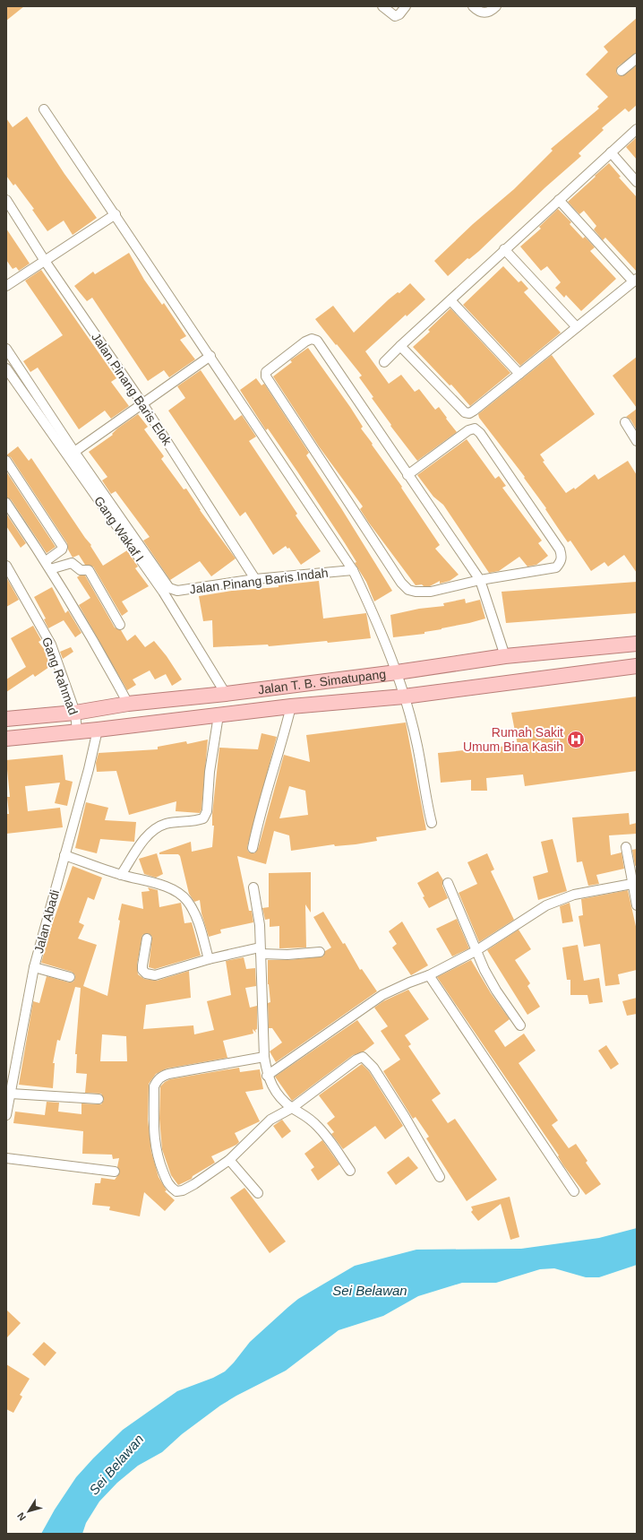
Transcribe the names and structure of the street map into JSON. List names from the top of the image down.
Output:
{
  "streets": {
    "main road": ["Jalan T. B. Simatupang"],
    "street": [
      "Jalan Pinang Baris Elok",
      "Gang Wakaf I",
      "Jalan Pinang Baris Indah",
      "Gang Rahmad",
      "Jalan Abadi"
    ]
  },
  "crossings": [
    ["Jalan Pinang Baris Elok", "Jalan Pinang Baris Indah"],
    ["Gang Wakaf I", "Jalan T. B. Simatupang"],
    ["Gang Rahmad", "Jalan T. B. Simatupang"],
    ["Jalan T. B. Simatupang", "Jalan Abadi"]
  ],
  "water": ["Sei Belawan"],
  "places": {
    "hospital": ["Rumah Sakit Umum Bina Kasih"]
  },
  "north": "bottom left"
}
